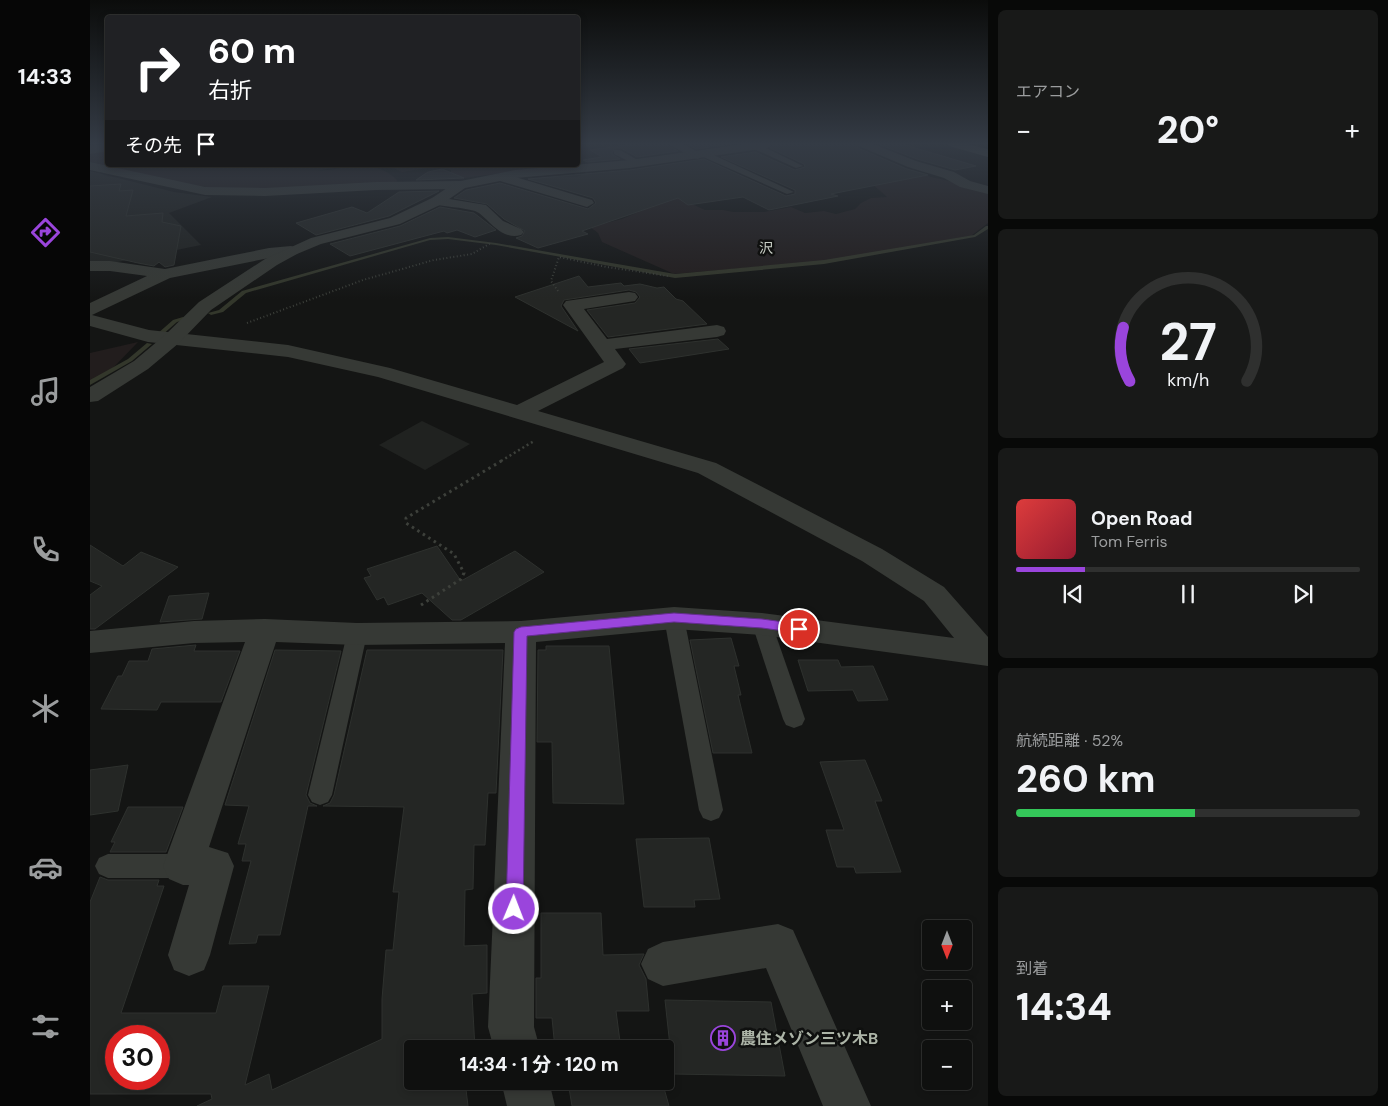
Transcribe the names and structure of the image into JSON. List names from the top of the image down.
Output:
{
  "districts": ["沢"],
  "places": {
    "building": ["農住メゾン三ツ木B"]
  },
  "north": "bottom",
  "page": {
    "tabs": "14:33",
    "tile": [
      "エアコン",
      ["航続距離 · 52%", "260 km"],
      ["到着", "14:34"]
    ],
    "turn": ["60 m", "右折"],
    "heat": ["−", "20°", "+"],
    "then": "その先",
    "song": ["Open Road", "Tom Ferris"],
    "map_buttons": ["+", "−"],
    "limit": "30",
    "trip": "14:34 · 1 分 · 120 m",
    "gauge": ["27", "km/h"]
  }
}
